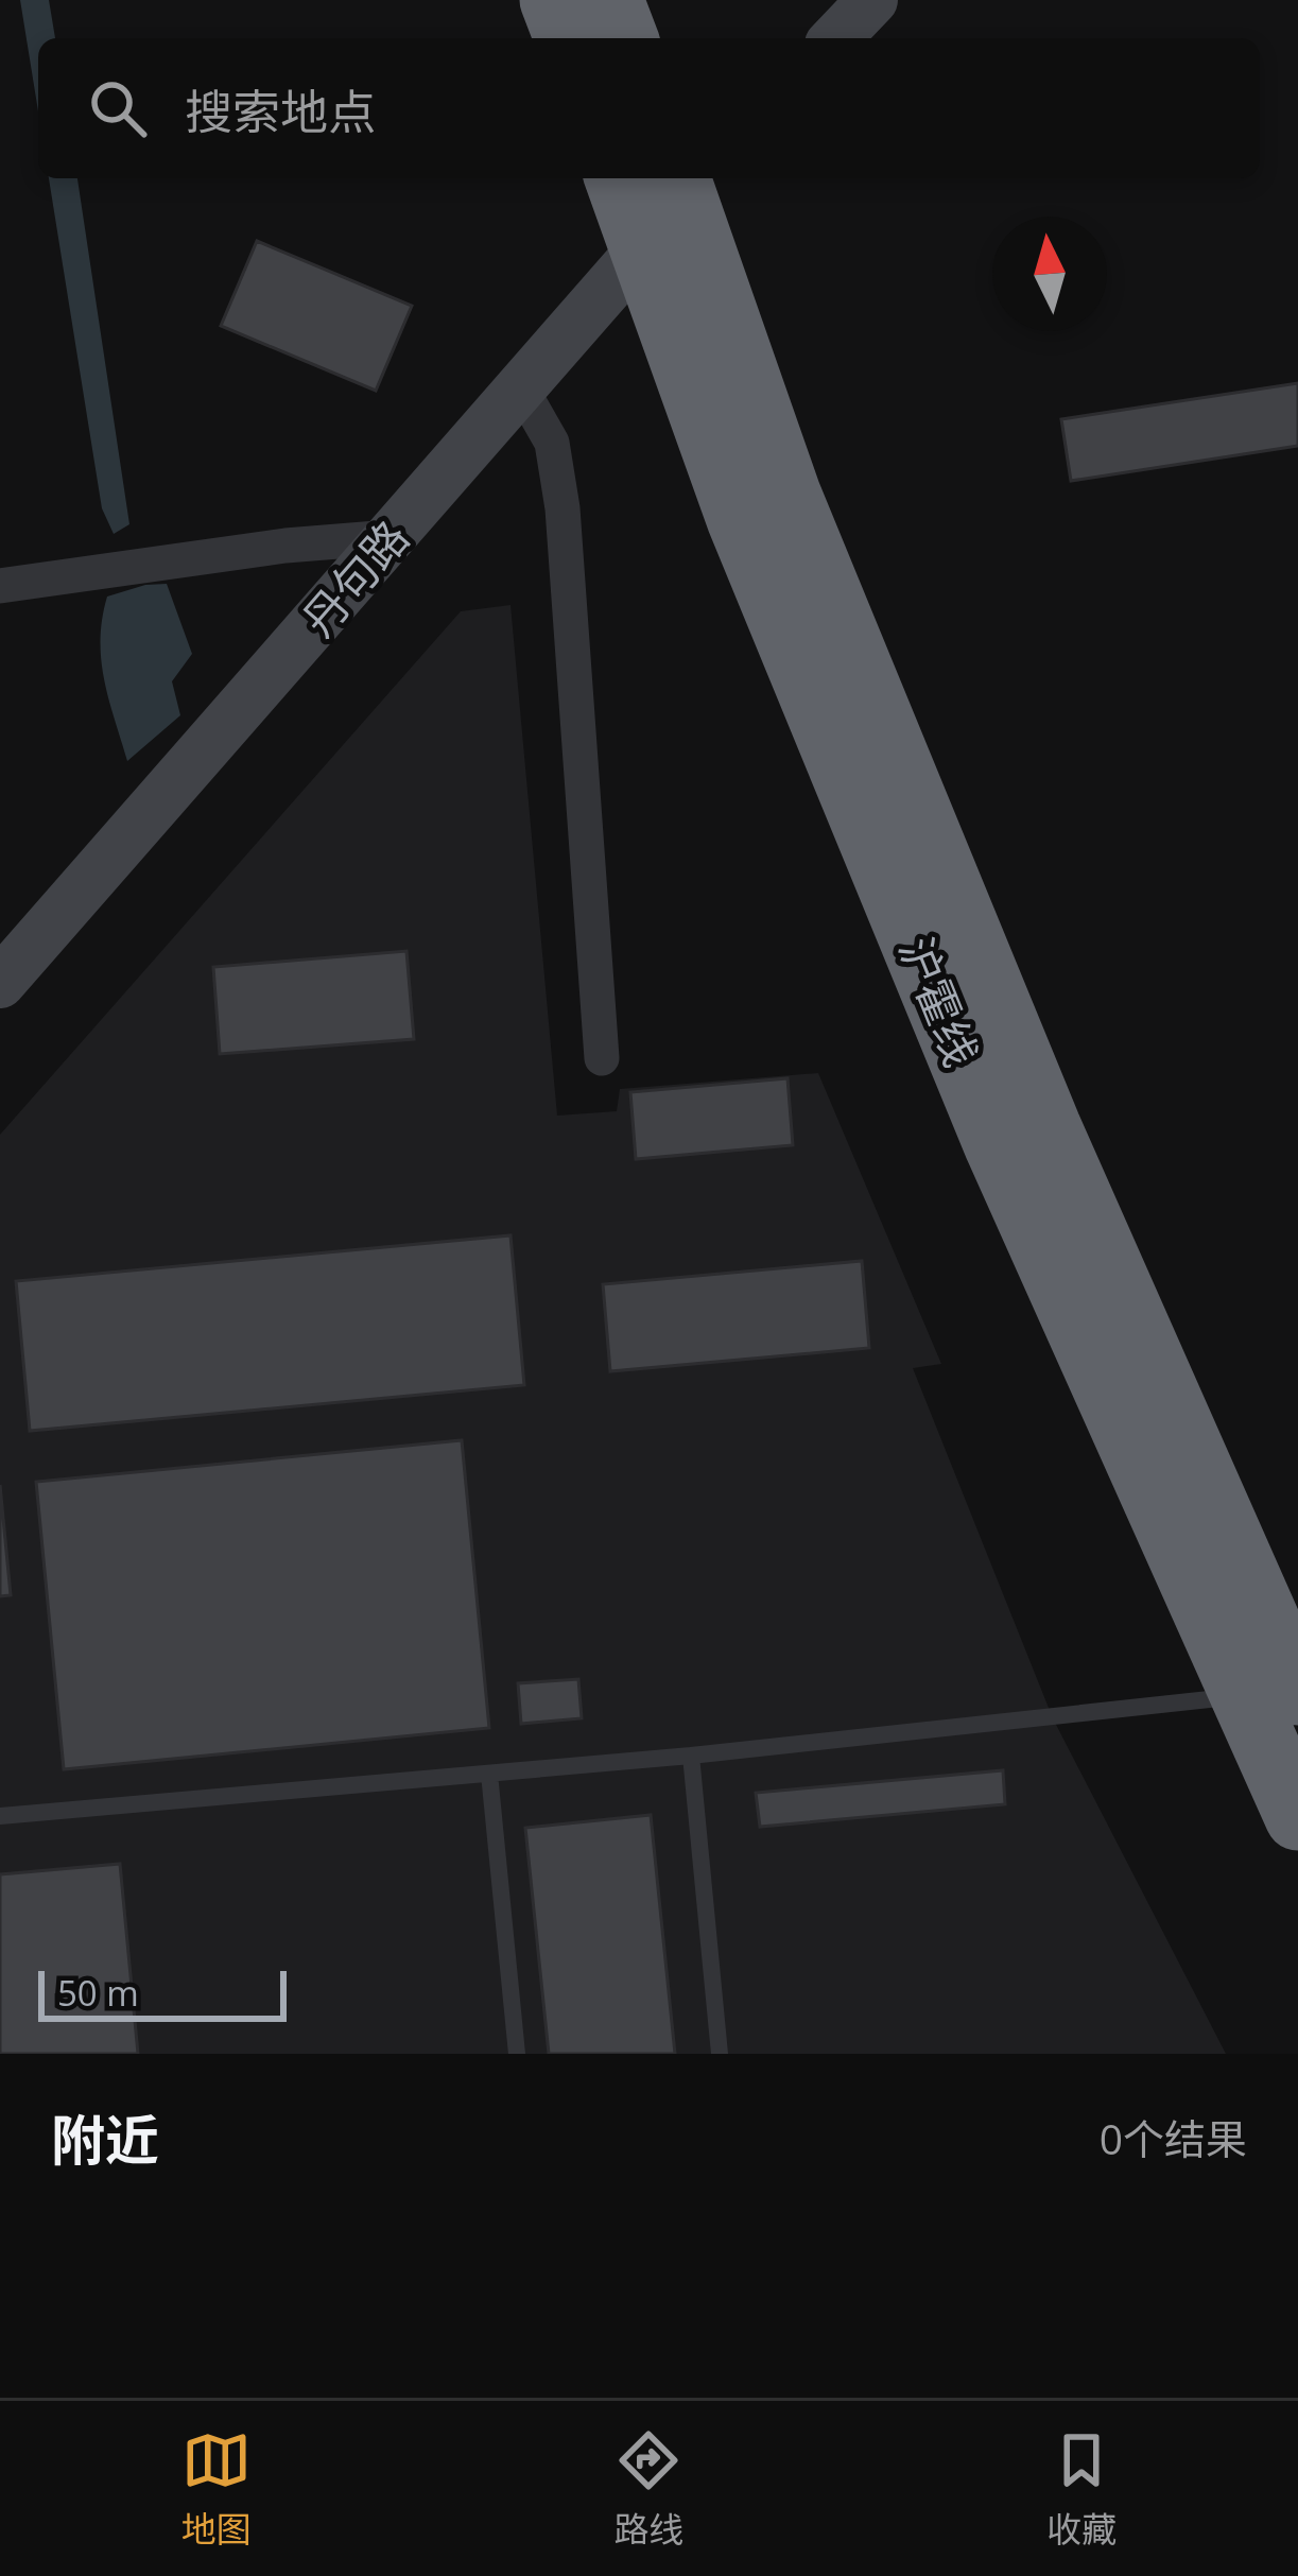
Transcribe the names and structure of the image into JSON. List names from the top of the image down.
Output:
{
  "streets": {
    "highway": ["沪霍线"],
    "street": ["丹句路"]
  },
  "crossings": [
    ["丹句路", "沪霍线"]
  ],
  "scale_bar": "50 m",
  "north": "top",
  "page": {
    "search": "搜索地点",
    "scale": "50 m",
    "heading": ["附近", "0个结果"],
    "nav": ["地图", "路线", "收藏"]
  }
}
